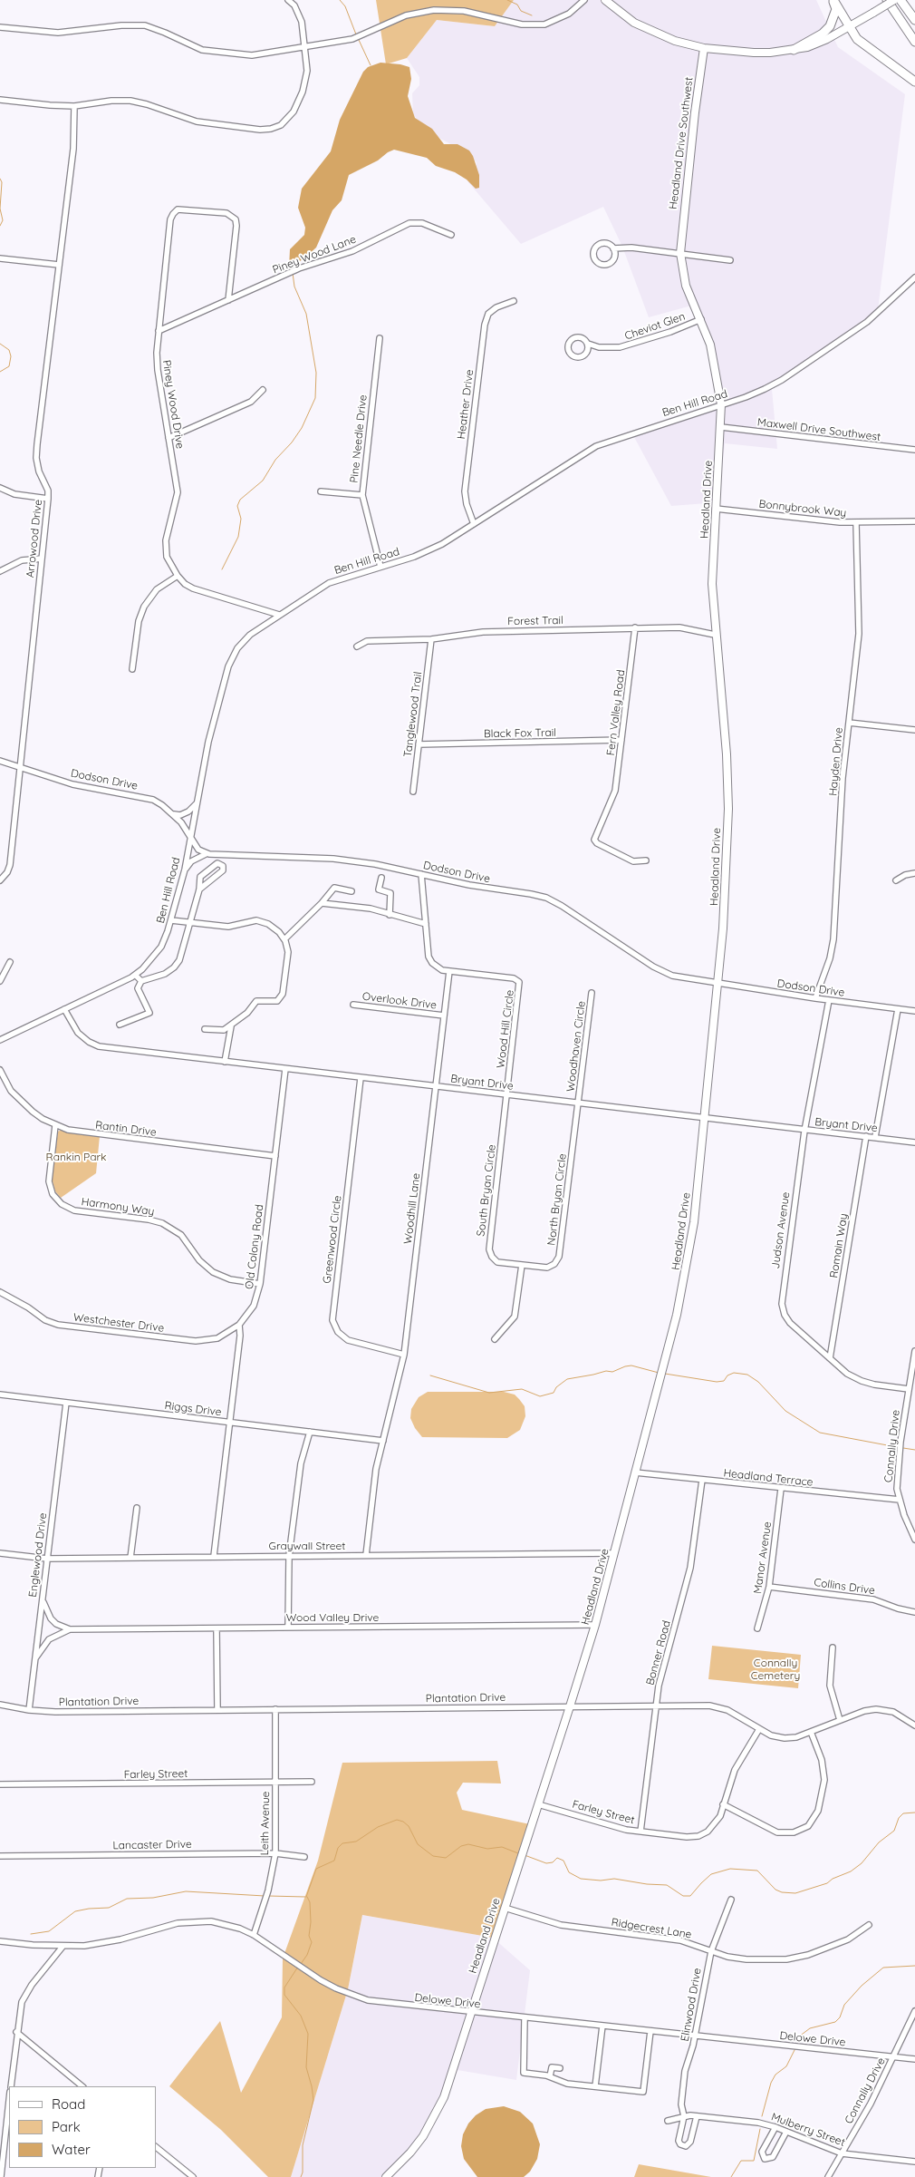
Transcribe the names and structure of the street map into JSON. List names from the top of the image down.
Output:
{
  "streets": {
    "main road": ["Headland Drive Southwest", "Headland Drive"],
    "street": [
      "Piney Wood Lane",
      "Cheviot Glen",
      "Ben Hill Road",
      "Piney Wood Drive",
      "Heather Drive",
      "Maxwell Drive Southwest",
      "Pine Needle Drive",
      "Bonnybrook Way",
      "Arrowood Drive",
      "Forest Trail",
      "Fern Valley Road",
      "Tanglewood Trail",
      "Black Fox Trail",
      "Hayden Drive",
      "Dodson Drive",
      "Overlook Drive",
      "Wood Hill Circle",
      "Woodhaven Circle",
      "Bryant Drive",
      "Rantin Drive",
      "South Bryan Circle",
      "North Bryan Circle",
      "Harmony Way",
      "Woodhill Lane",
      "Judson Avenue",
      "Greenwood Circle",
      "Romain Way",
      "Old Colony Road",
      "Westchester Drive",
      "Riggs Drive",
      "Connally Drive",
      "Headland Terrace",
      "Graywall Street",
      "Englewood Drive",
      "Manor Avenue",
      "Collins Drive",
      "Wood Valley Drive",
      "Bonner Road",
      "Plantation Drive",
      "Farley Street",
      "Leith Avenue",
      "Lancaster Drive",
      "Ridgecrest Lane",
      "Delowe Drive",
      "Elinwood Drive",
      "Mulberry Street"
    ]
  },
  "crossings": [
    ["Headland Drive Southwest", "Headland Drive"],
    ["Piney Wood Lane", "Piney Wood Drive"],
    ["Cheviot Glen", "Headland Drive"],
    ["Ben Hill Road", "Piney Wood Drive"],
    ["Ben Hill Road", "Heather Drive"],
    ["Ben Hill Road", "Pine Needle Drive"],
    ["Ben Hill Road", "Headland Drive"],
    ["Ben Hill Road", "Dodson Drive"],
    ["Ben Hill Road", "Bryant Drive"],
    ["Maxwell Drive Southwest", "Headland Drive"],
    ["Headland Drive", "Bonnybrook Way"],
    ["Headland Drive", "Forest Trail"],
    ["Headland Drive", "Dodson Drive"],
    ["Headland Drive", "Bryant Drive"],
    ["Headland Drive", "Headland Terrace"],
    ["Headland Drive", "Graywall Street"],
    ["Headland Drive", "Wood Valley Drive"],
    ["Headland Drive", "Plantation Drive"],
    ["Headland Drive", "Farley Street"],
    ["Headland Drive", "Ridgecrest Lane"],
    ["Headland Drive", "Delowe Drive"],
    ["Bonnybrook Way", "Hayden Drive"],
    ["Arrowood Drive", "Dodson Drive"],
    ["Forest Trail", "Fern Valley Road"],
    ["Forest Trail", "Tanglewood Trail"],
    ["Fern Valley Road", "Black Fox Trail"],
    ["Tanglewood Trail", "Black Fox Trail"],
    ["Hayden Drive", "Dodson Drive"],
    ["Dodson Drive", "Judson Avenue"],
    ["Overlook Drive", "Woodhill Lane"],
    ["Wood Hill Circle", "Bryant Drive"],
    ["Wood Hill Circle", "South Bryan Circle"],
    ["Wood Hill Circle", "Woodhill Lane"],
    ["Woodhaven Circle", "Bryant Drive"],
    ["Woodhaven Circle", "North Bryan Circle"],
    ["Bryant Drive", "South Bryan Circle"],
    ["Bryant Drive", "North Bryan Circle"],
    ["Bryant Drive", "Woodhill Lane"],
    ["Bryant Drive", "Judson Avenue"],
    ["Bryant Drive", "Greenwood Circle"],
    ["Bryant Drive", "Romain Way"],
    ["Bryant Drive", "Old Colony Road"],
    ["Rantin Drive", "Harmony Way"],
    ["Rantin Drive", "Old Colony Road"],
    ["South Bryan Circle", "North Bryan Circle"],
    ["Harmony Way", "Old Colony Road"],
    ["Woodhill Lane", "Greenwood Circle"],
    ["Woodhill Lane", "Riggs Drive"],
    ["Woodhill Lane", "Graywall Street"],
    ["Judson Avenue", "Romain Way"],
    ["Judson Avenue", "Connally Drive"],
    ["Old Colony Road", "Westchester Drive"],
    ["Riggs Drive", "Englewood Drive"],
    ["Connally Drive", "Headland Terrace"],
    ["Connally Drive", "Delowe Drive"],
    ["Connally Drive", "Mulberry Street"],
    ["Headland Terrace", "Manor Avenue"],
    ["Headland Terrace", "Bonner Road"],
    ["Graywall Street", "Englewood Drive"],
    ["Englewood Drive", "Wood Valley Drive"],
    ["Englewood Drive", "Plantation Drive"],
    ["Manor Avenue", "Collins Drive"],
    ["Bonner Road", "Plantation Drive"],
    ["Bonner Road", "Farley Street"],
    ["Plantation Drive", "Farley Street"],
    ["Plantation Drive", "Leith Avenue"],
    ["Farley Street", "Leith Avenue"],
    ["Leith Avenue", "Lancaster Drive"],
    ["Leith Avenue", "Delowe Drive"],
    ["Ridgecrest Lane", "Elinwood Drive"],
    ["Delowe Drive", "Elinwood Drive"],
    ["Elinwood Drive", "Mulberry Street"]
  ],
  "parks": ["Rankin Park", "Connally Cemetery"],
  "legend": ["Road", "Park", "Water"]
}
